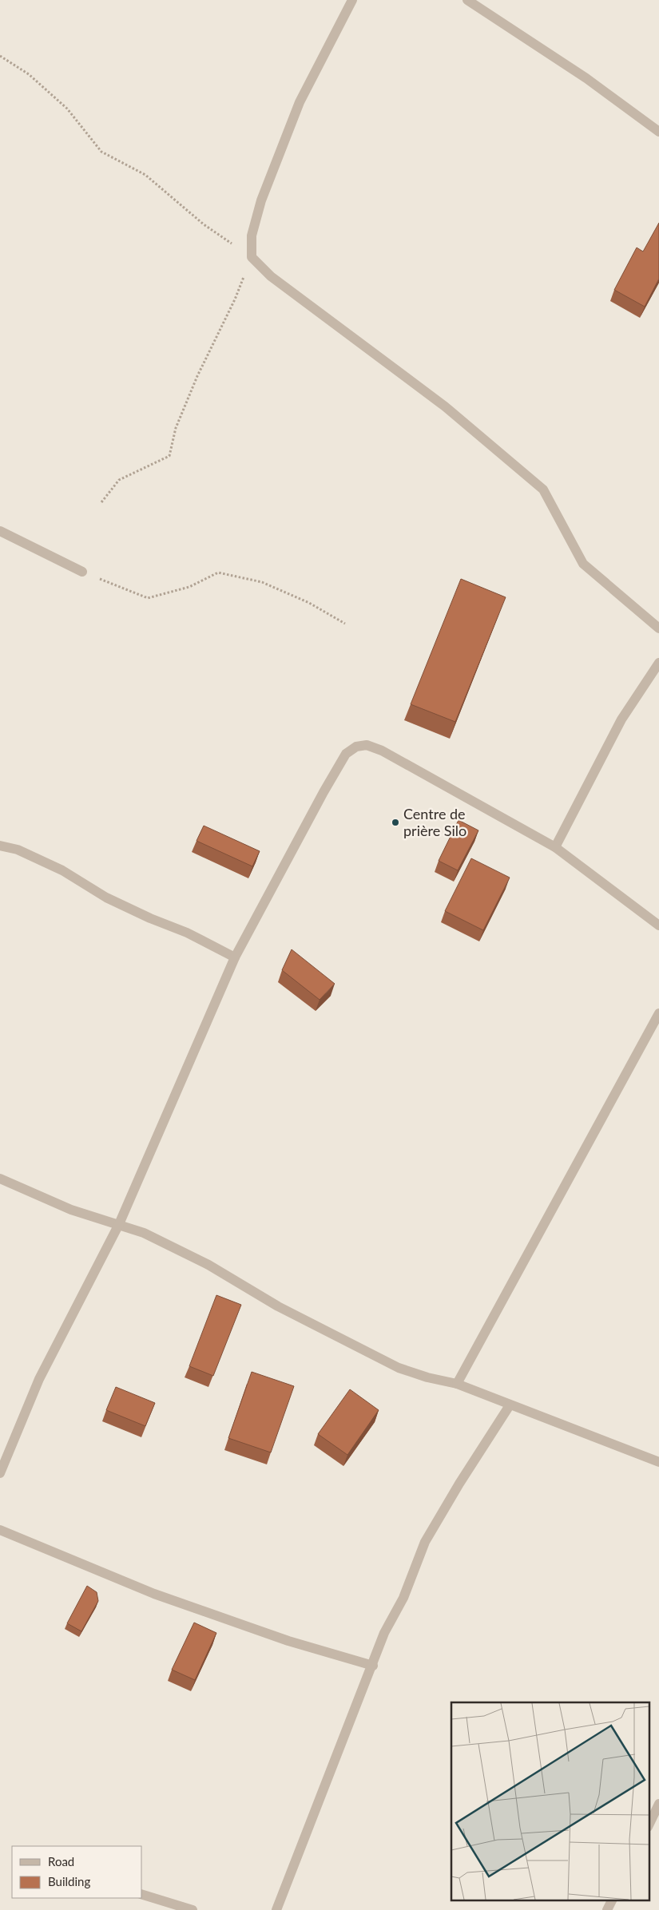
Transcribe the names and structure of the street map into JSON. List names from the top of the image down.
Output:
{
  "places": ["Centre de prière Silo"],
  "legend": ["Road", "Building"]
}
